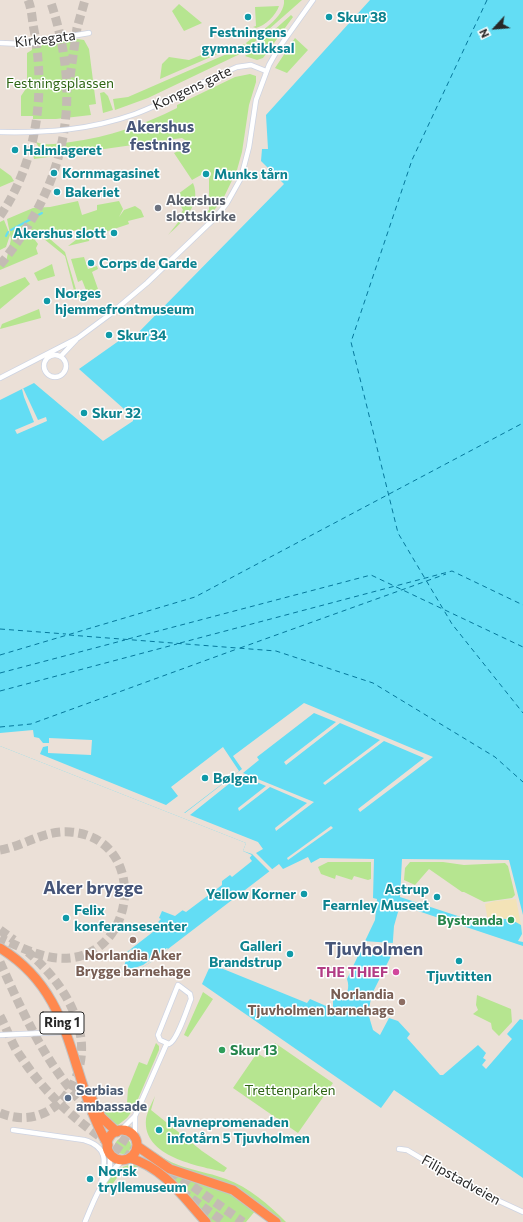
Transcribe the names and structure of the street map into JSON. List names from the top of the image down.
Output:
{
  "streets": {
    "highway": ["Ring 1"],
    "street": ["Kirkegata", "Kongens gate", "Filipstadveien"]
  },
  "districts": ["Akershus festning", "Aker brygge", "Tjuvholmen"],
  "parks": ["Festningsplassen", "Trettenparken"],
  "places": [
    "Festningens gymnastikksal",
    "Skur 38",
    "Halmlageret",
    "Kornmagasinet",
    "Munks tårn",
    "Bakeriet",
    "Akershus slottskirke",
    "Akershus slott",
    "Corps de Garde",
    "Norges hjemmefrontmuseum",
    "Skur 34",
    "Skur 32",
    "Bølgen",
    "Yellow Korner",
    "Astrup Fearnley Museet",
    "Felix konferansesenter",
    "Bystranda",
    "Norlandia Aker Brygge barnehage",
    "Galleri Brandstrup",
    "Tjuvtitten",
    "THE THIEF",
    "Norlandia Tjuvholmen barnehage",
    "Skur 13",
    "Serbias ambassade",
    "Havnepromenaden infotårn 5 Tjuvholmen",
    "Norsk tryllemuseum"
  ],
  "north": "bottom left"
}
